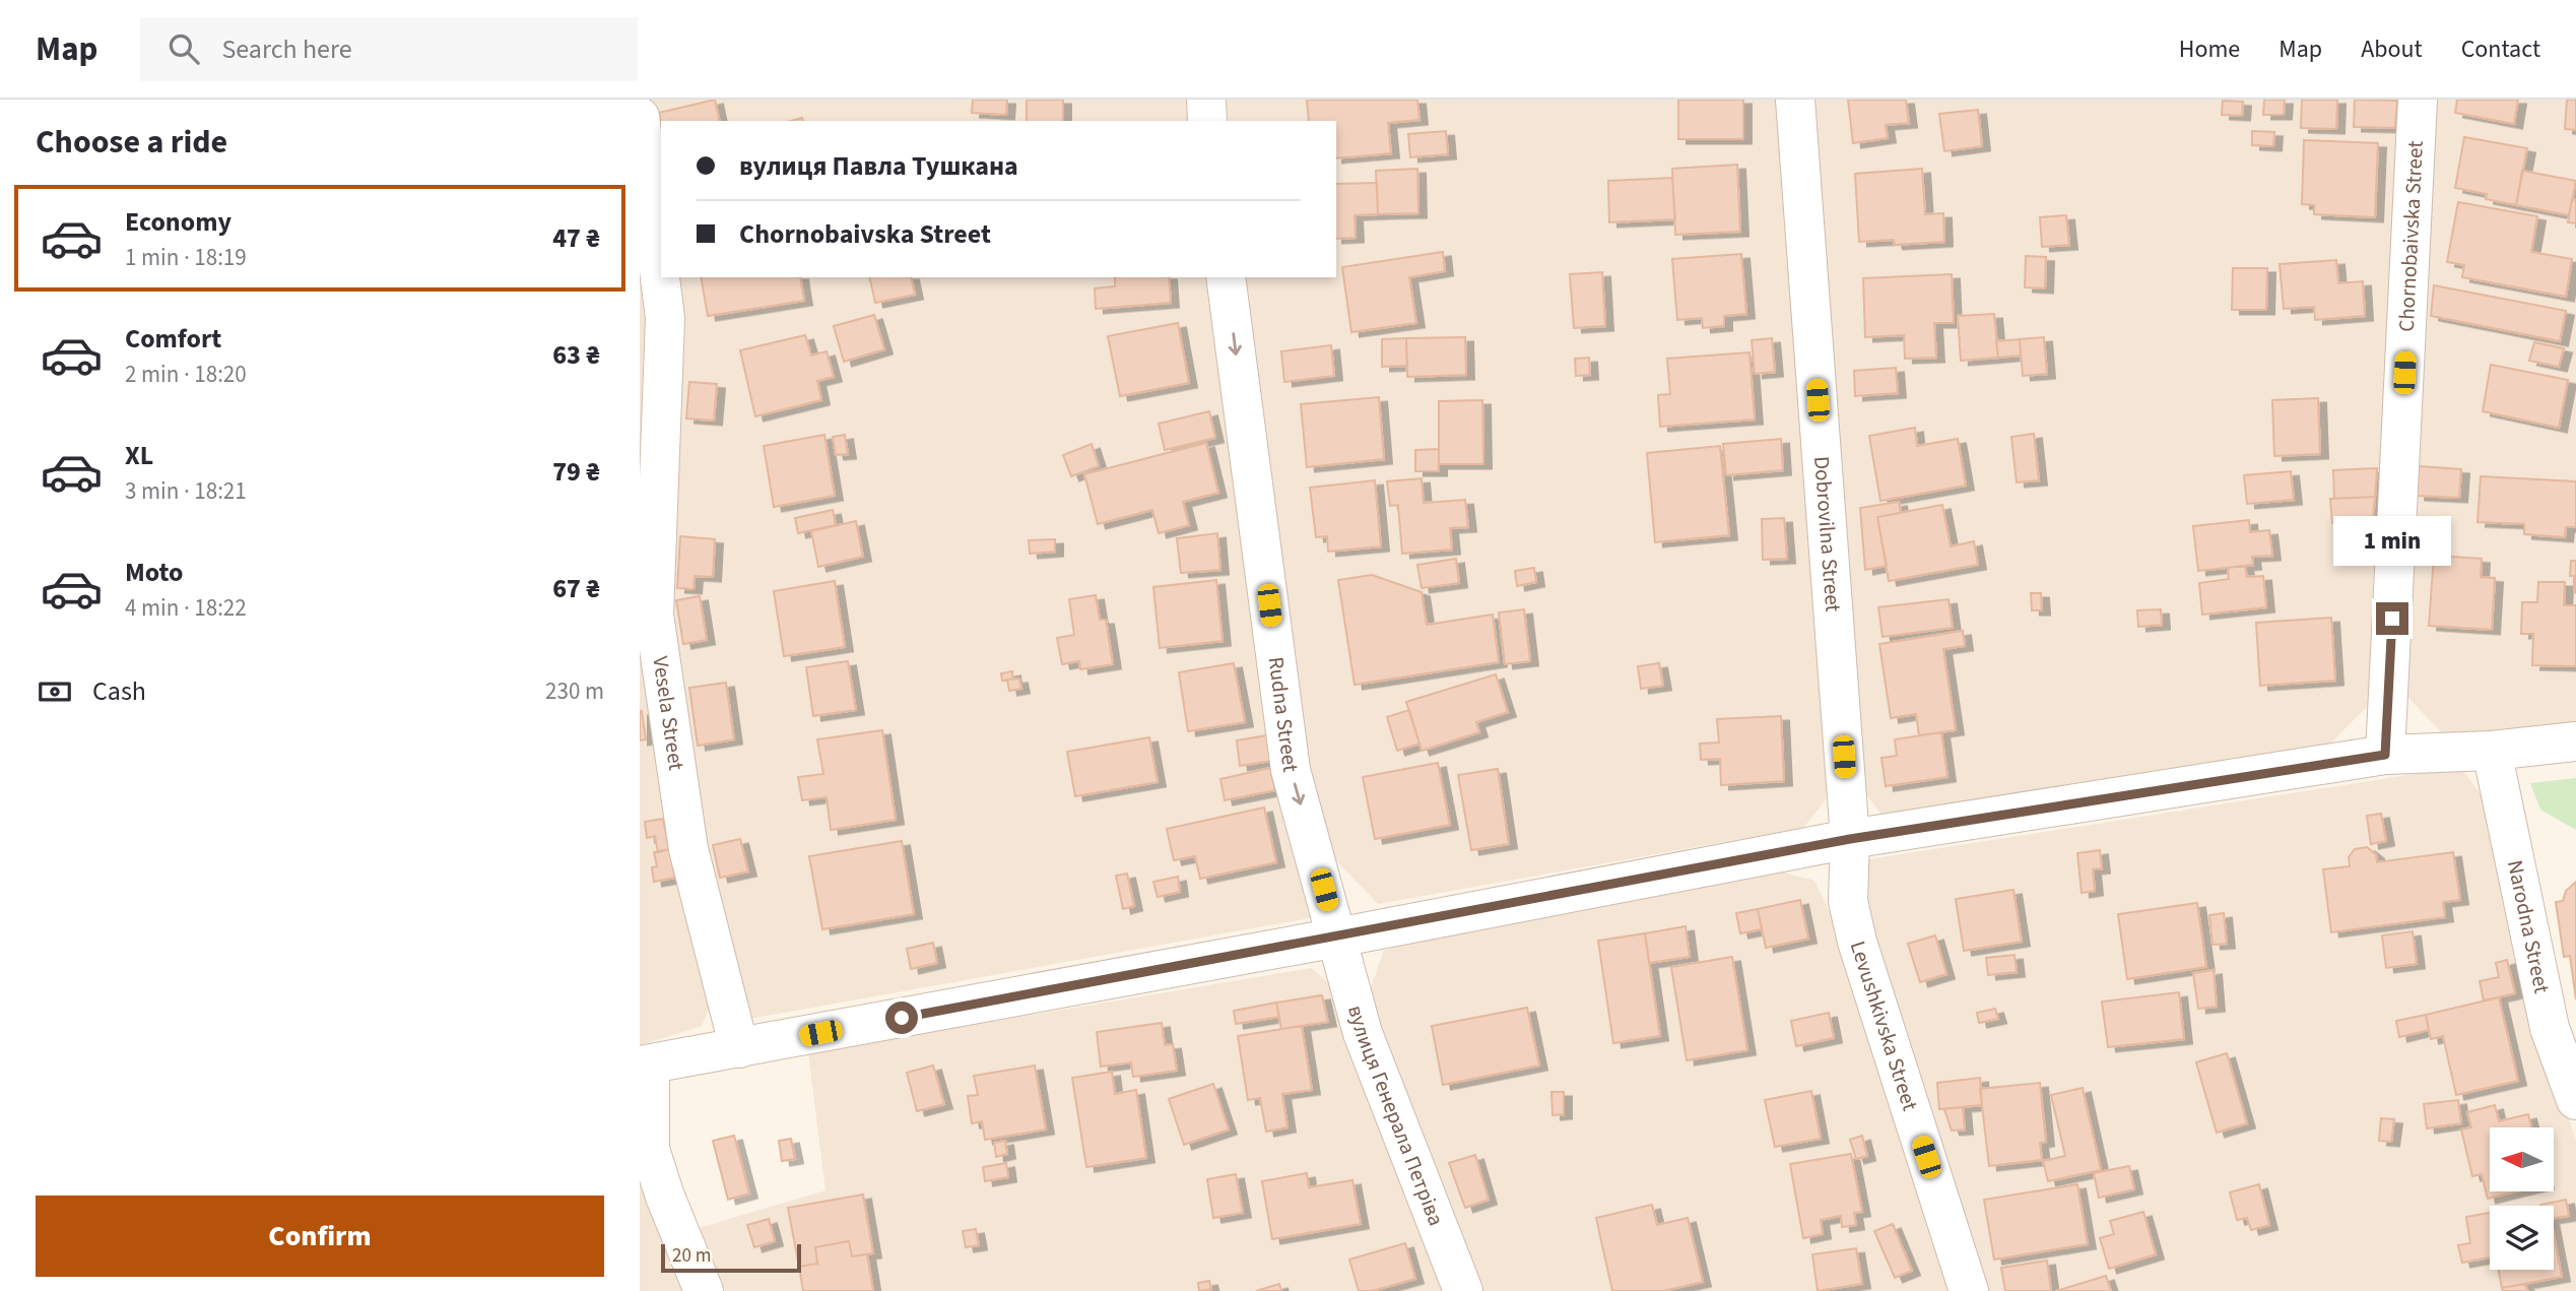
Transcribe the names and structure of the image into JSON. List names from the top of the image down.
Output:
{
  "streets": {
    "street": [
      "Chornobaivska Street",
      "Dobrovilna Street",
      "Vesela Street",
      "Rudna Street",
      "Narodna Street",
      "Levushkivska Street",
      "вулиця Генерала Петріва"
    ]
  },
  "crossings": [
    ["Dobrovilna Street", "Levushkivska Street"],
    ["Rudna Street", "вулиця Генерала Петріва"]
  ],
  "one_way": ["Rudna Street"],
  "scale_bar": "20 m",
  "north": "left",
  "page": {
    "header": "Map",
    "search": "Search here",
    "nav": [
      "Home",
      "Map",
      "About",
      "Contact"
    ],
    "heading": "Choose a ride",
    "banner": ["вулиця Павла Тушкана", "Chornobaivska Street"],
    "list": [
      {
        "name": "Economy",
        "note": "1 min · 18:19",
        "value": "47 ₴"
      },
      {
        "name": "Comfort",
        "note": "2 min · 18:20",
        "value": "63 ₴"
      },
      {
        "name": "XL",
        "note": "3 min · 18:21",
        "value": "79 ₴"
      },
      {
        "name": "Moto",
        "note": "4 min · 18:22",
        "value": "67 ₴"
      }
    ],
    "bubble": "1 min",
    "pay": ["Cash", "230 m"],
    "buttons": "Confirm",
    "scale": "20 m"
  }
}
